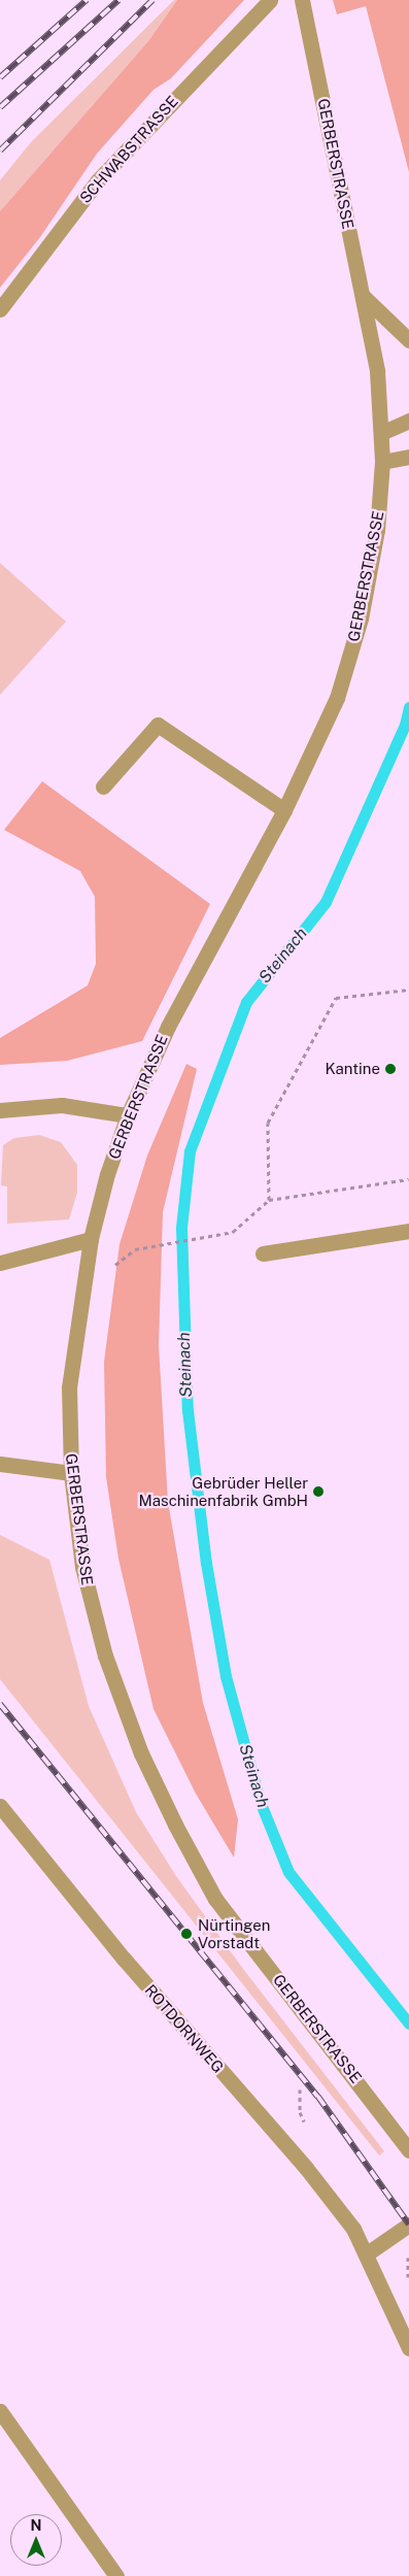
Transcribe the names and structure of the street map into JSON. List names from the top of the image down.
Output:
{
  "streets": {
    "street": ["SCHWABSTRASSE", "GERBERSTRASSE", "ROTDORNWEG"]
  },
  "water": ["Steinach"],
  "places": ["Kantine", "Gebrüder Heller Maschinenfabrik GmbH", "Nürtingen Vorstadt"],
  "north": "top"
}
